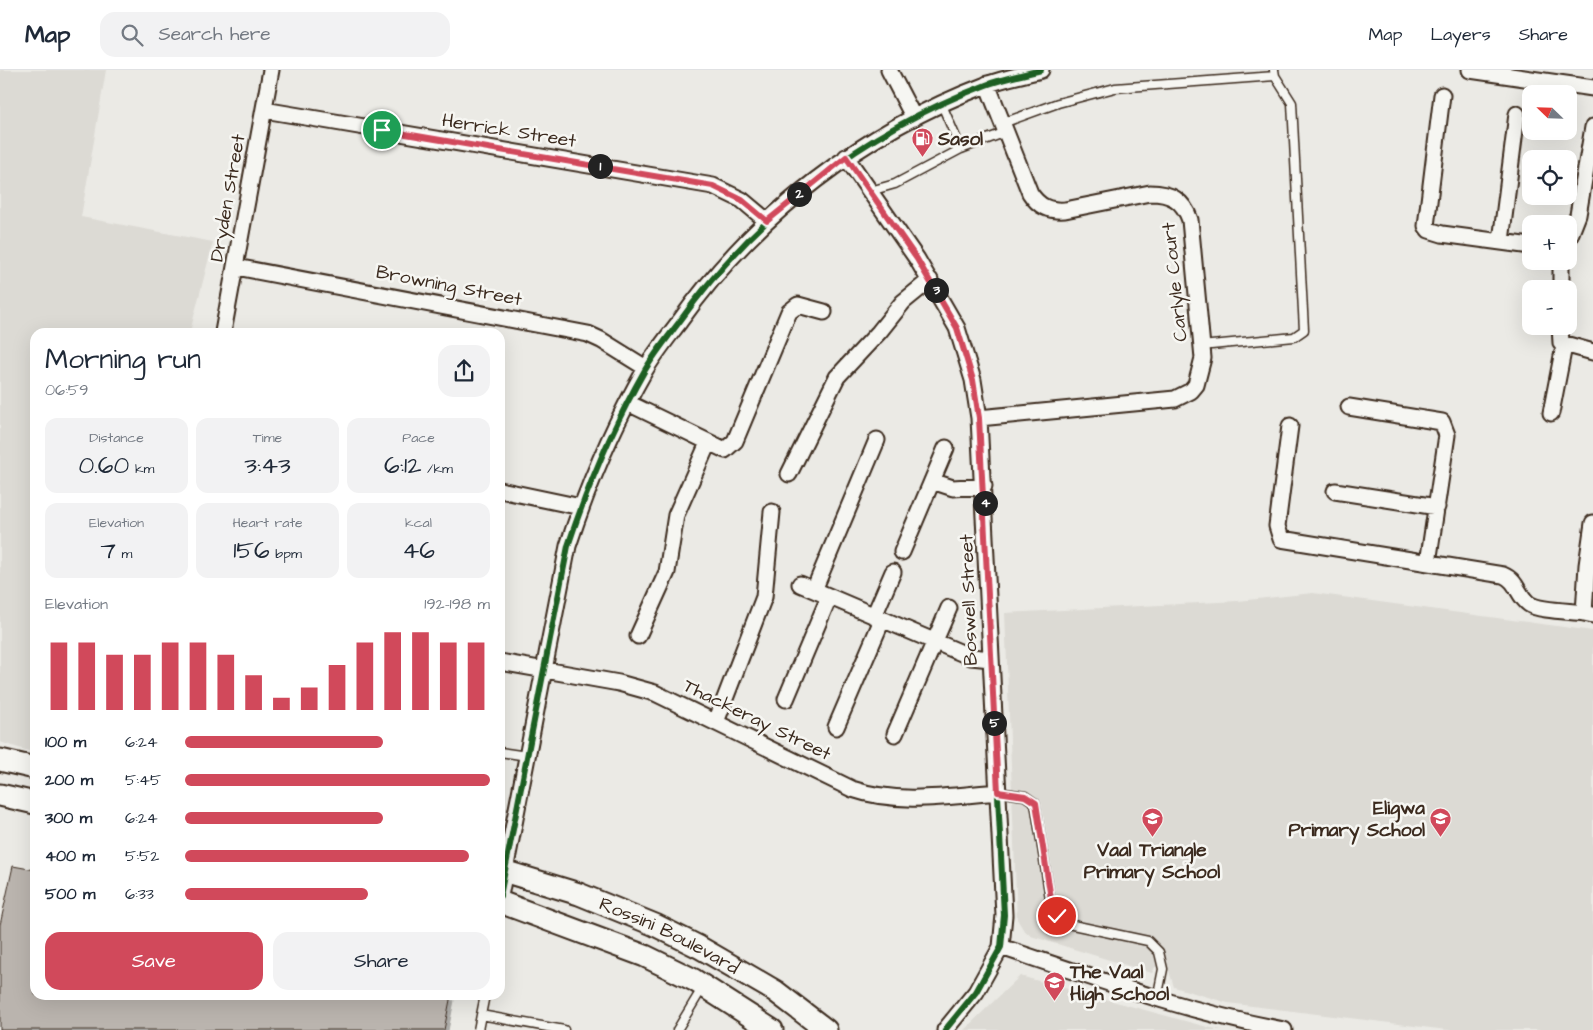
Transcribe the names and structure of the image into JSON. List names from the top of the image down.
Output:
{
  "streets": {
    "street": [
      "Herrick Street",
      "Dryden Street",
      "Carlyle Court",
      "Browning Street",
      "Boswell Street",
      "Thackeray Street",
      "Rossini Boulevard"
    ]
  },
  "crossings": [
    ["Herrick Street", "Dryden Street"],
    ["Dryden Street", "Browning Street"],
    ["Carlyle Court", "Boswell Street"],
    ["Boswell Street", "Thackeray Street"]
  ],
  "places": {
    "fuel station": ["Sasol"],
    "school or university": ["Vaal Triangle Primary School", "Eligwa Primary School", "The Vaal High School"]
  },
  "north": "top left",
  "page": {
    "header": "Map",
    "search": "Search here",
    "nav": ["Map", "Layers", "Share"],
    "map_buttons": ["+", "−"],
    "pins": [
      "1",
      "2",
      "3",
      "4",
      "5"
    ],
    "heading": ["Morning run", "06:59"],
    "stats": [
      ["Distance", "0.60 km"],
      ["Time", "3:43"],
      ["Pace", "6:12 /km"],
      ["Elevation", "7 m"],
      ["Heart rate", "156 bpm"],
      ["kcal", "46"]
    ],
    "chart": ["Elevation", "192–198 m"],
    "list": [
      {
        "name": "100 m",
        "note": "6:24"
      },
      {
        "name": "200 m",
        "note": "5:45"
      },
      {
        "name": "300 m",
        "note": "6:24"
      },
      {
        "name": "400 m",
        "note": "5:52"
      },
      {
        "name": "500 m",
        "note": "6:33"
      }
    ],
    "buttons": ["Save", "Share"]
  }
}
